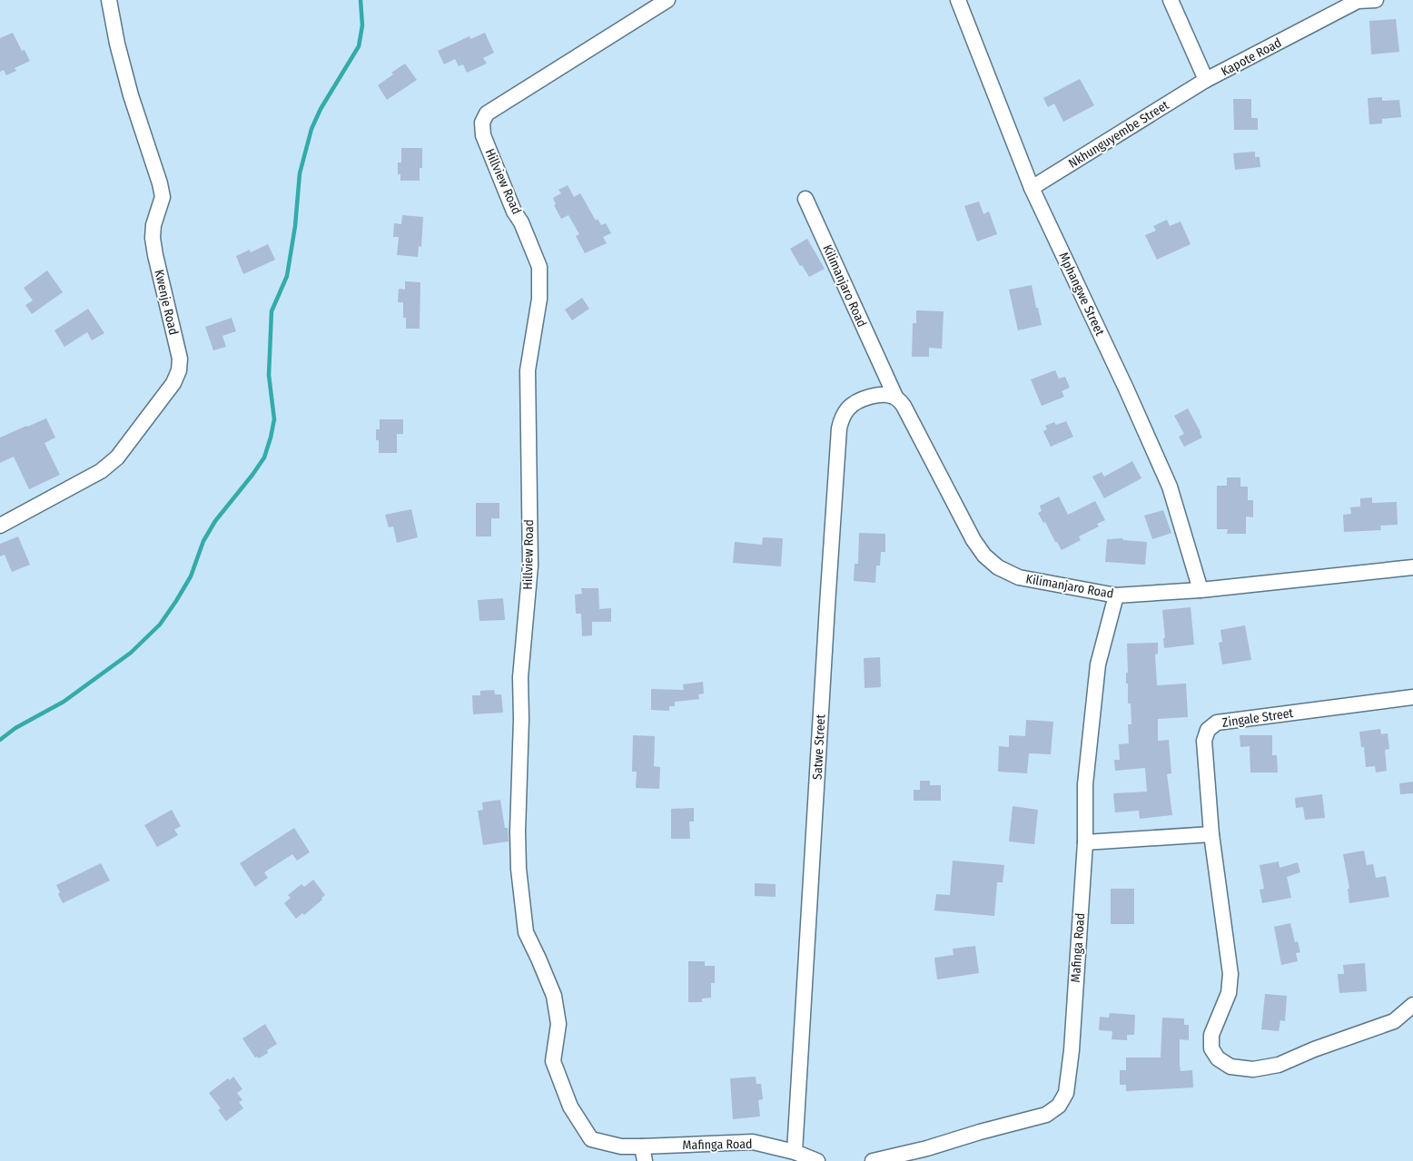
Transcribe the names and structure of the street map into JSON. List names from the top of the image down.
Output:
{
  "streets": {
    "street": [
      "Kapote Road",
      "Nkhunguyembe Street",
      "Hillview Road",
      "Kilimanjaro Road",
      "Mphangwe Street",
      "Kwenje Road",
      "Zingale Street",
      "Satwe Street",
      "Mafinga Road"
    ]
  },
  "crossings": [
    ["Kapote Road", "Nkhunguyembe Street"],
    ["Nkhunguyembe Street", "Mphangwe Street"],
    ["Hillview Road", "Mafinga Road"],
    ["Kilimanjaro Road", "Mphangwe Street"],
    ["Kilimanjaro Road", "Satwe Street"],
    ["Kilimanjaro Road", "Mafinga Road"],
    ["Satwe Street", "Mafinga Road"]
  ]
}
